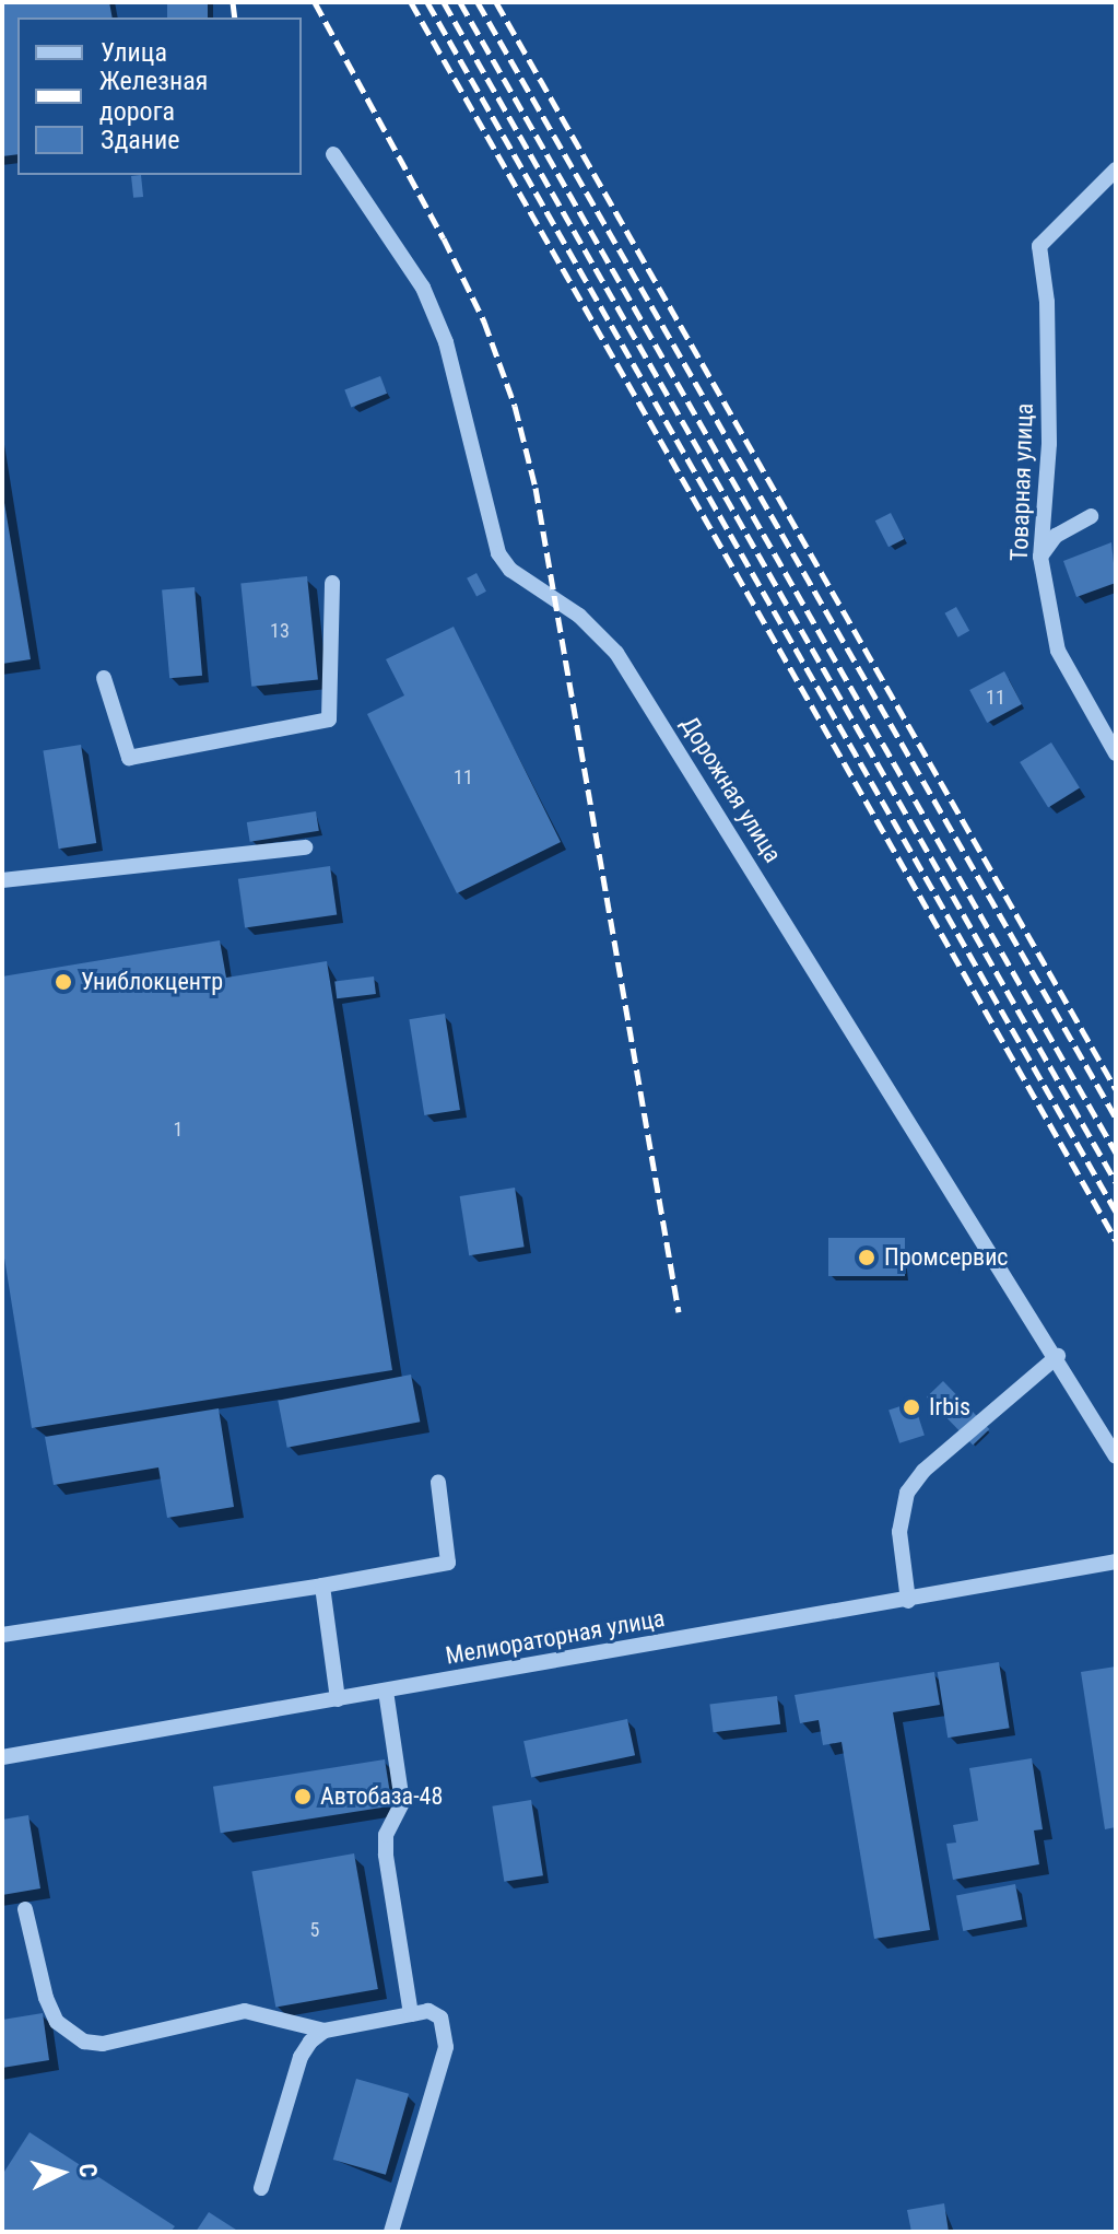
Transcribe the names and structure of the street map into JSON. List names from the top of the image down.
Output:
{
  "streets": {
    "street": ["Товарная улица", "Дорожная улица", "Мелиораторная улица"]
  },
  "places": [
    "Униблокцентр",
    "Промсервис",
    "Irbis",
    "Автобаза-48"
  ],
  "house_numbers": [
    "13",
    "11",
    "11",
    "1",
    "5"
  ],
  "legend": ["Улица", "Железная дорога", "Здание"],
  "north": "right"
}
